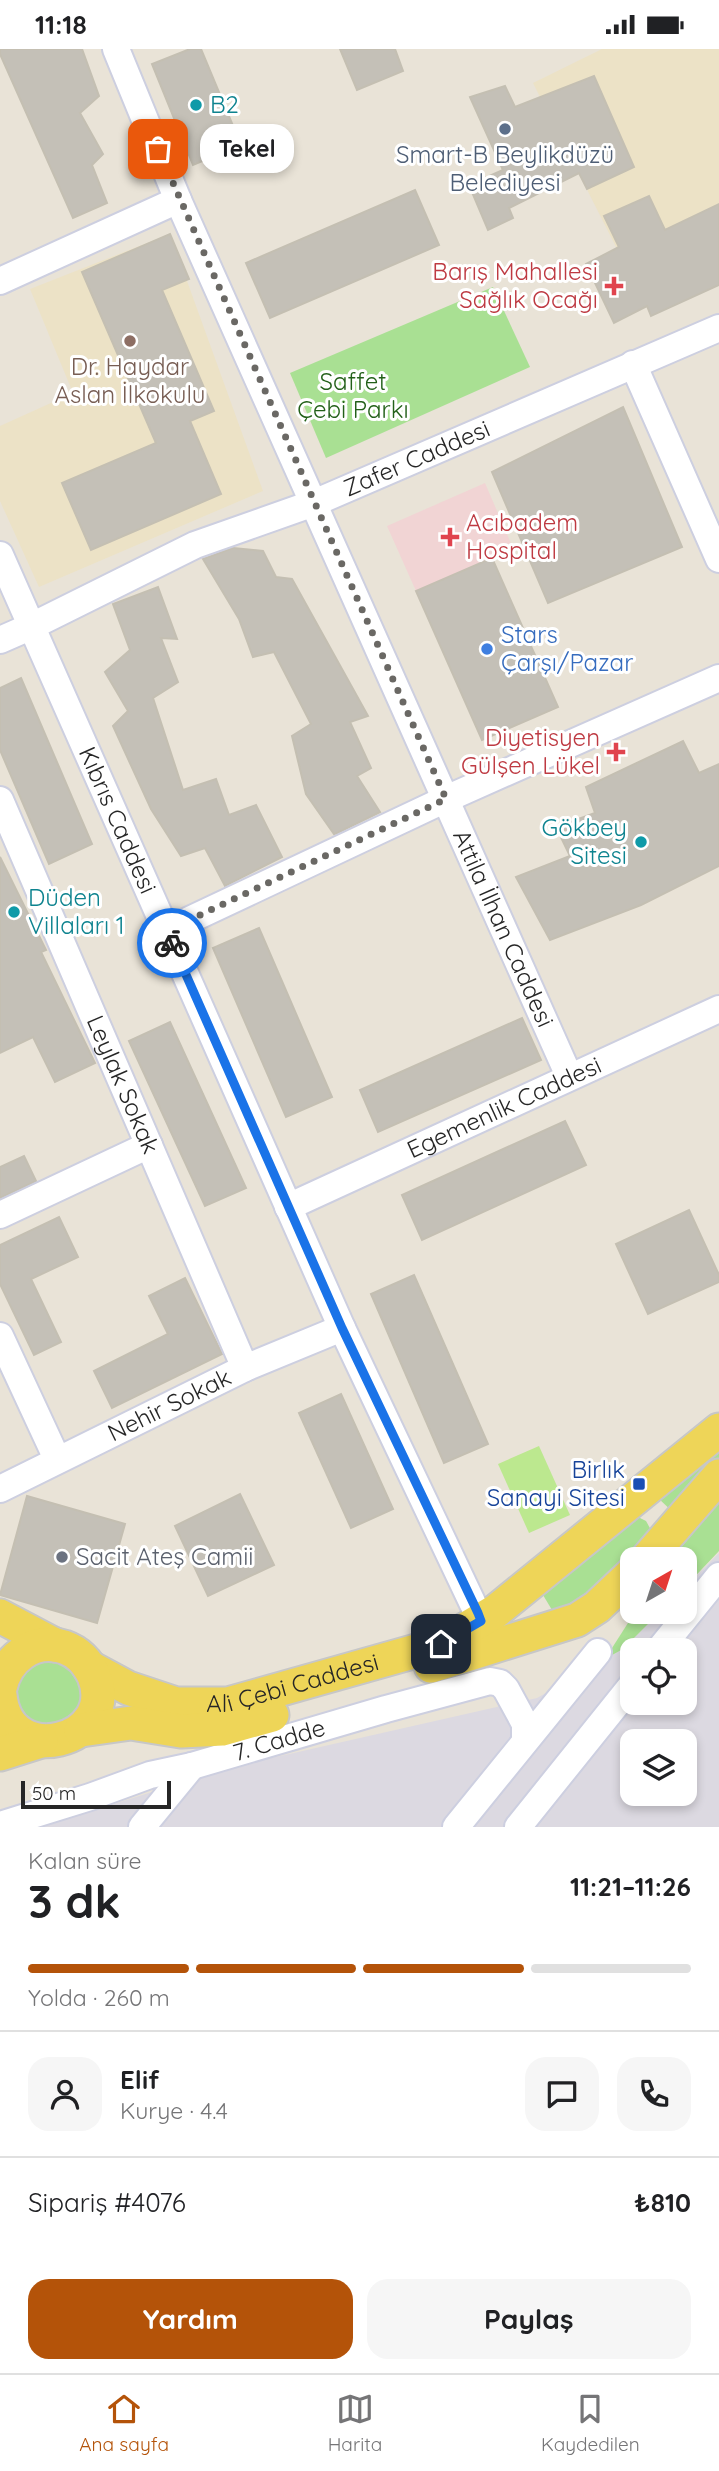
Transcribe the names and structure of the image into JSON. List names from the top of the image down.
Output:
{
  "streets": {
    "main road": ["Ali Çebi Caddesi"],
    "street": [
      "Zafer Caddesi",
      "Kıbrıs Caddesi",
      "Attila İlhan Caddesi",
      "Leylak Sokak",
      "Egemenlik Caddesi",
      "Nehir Sokak",
      "7. Cadde"
    ]
  },
  "crossings": [
    ["Zafer Caddesi", "Kıbrıs Caddesi"],
    ["Zafer Caddesi", "Attila İlhan Caddesi"],
    ["Kıbrıs Caddesi", "Egemenlik Caddesi"],
    ["Kıbrıs Caddesi", "Nehir Sokak"],
    ["Kıbrıs Caddesi", "Ali Çebi Caddesi"],
    ["Attila İlhan Caddesi", "Egemenlik Caddesi"],
    ["Leylak Sokak", "Nehir Sokak"]
  ],
  "parks": ["Saffet Çebi Parkı"],
  "places": {
    "other": [
      "B2",
      "Smart-B Beylikdüzü Belediyesi",
      "Tekel",
      "Dr. Haydar Aslan İlkokulu",
      "Stars Çarşı/Pazar",
      "Gökbey Sitesi",
      "Düden Villaları 1",
      "Sacit Ateş Camii"
    ],
    "health": ["Barış Mahallesi Sağlık Ocağı", "Acıbadem Hospital", "Diyetisyen Gülşen Lükel"],
    "transit": ["Birlık Sanayi Sitesi"]
  },
  "scale_bar": "50 m",
  "north": "top right",
  "page": {
    "status": "11:18",
    "bubble": "Tekel",
    "scale": "50 m",
    "heading": ["3 dk", "Kalan süre", "11:21–11:26"],
    "panel": [
      "Elif",
      "Kurye · 4.4",
      "Sipariş #4076",
      "₺810"
    ],
    "bar": "Yolda · 260 m",
    "buttons": ["Yardım", "Paylaş"],
    "tabs": ["Ana sayfa", "Harita", "Kaydedilen"]
  }
}
